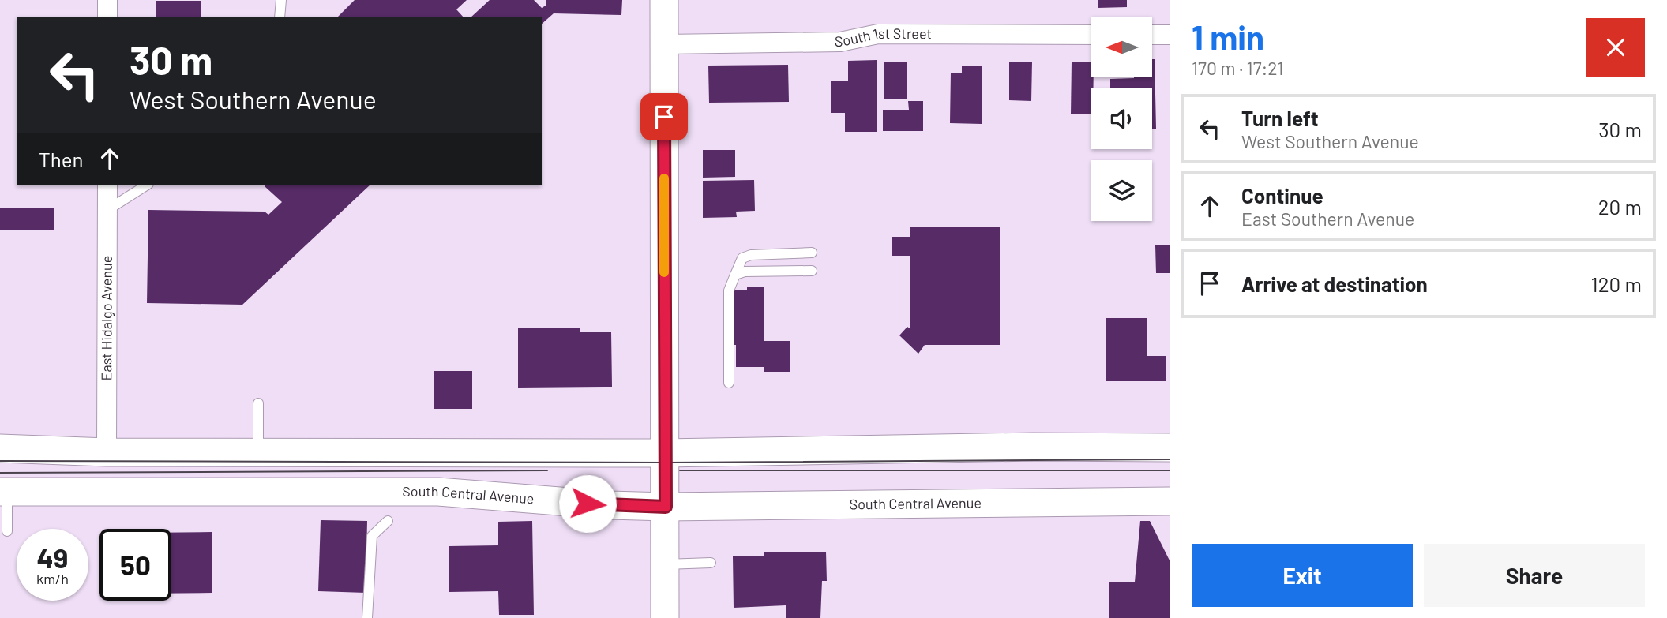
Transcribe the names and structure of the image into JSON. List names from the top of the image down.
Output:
{
  "streets": {
    "main road": ["South Central Avenue"],
    "street": ["South 1st Street", "East Hidalgo Avenue"]
  },
  "north": "left",
  "page": {
    "heading": ["1 min", "170 m · 17:21"],
    "turn": ["30 m", "West Southern Avenue"],
    "list": [
      {
        "name": "Turn left",
        "note": "West Southern Avenue",
        "value": "30 m"
      },
      {
        "name": "Continue",
        "note": "East Southern Avenue",
        "value": "20 m"
      },
      {
        "name": "Arrive at destination",
        "value": "120 m"
      }
    ],
    "then": "Then",
    "speed": "49 km/h",
    "limit": "50",
    "buttons": ["Exit", "Share"]
  }
}
